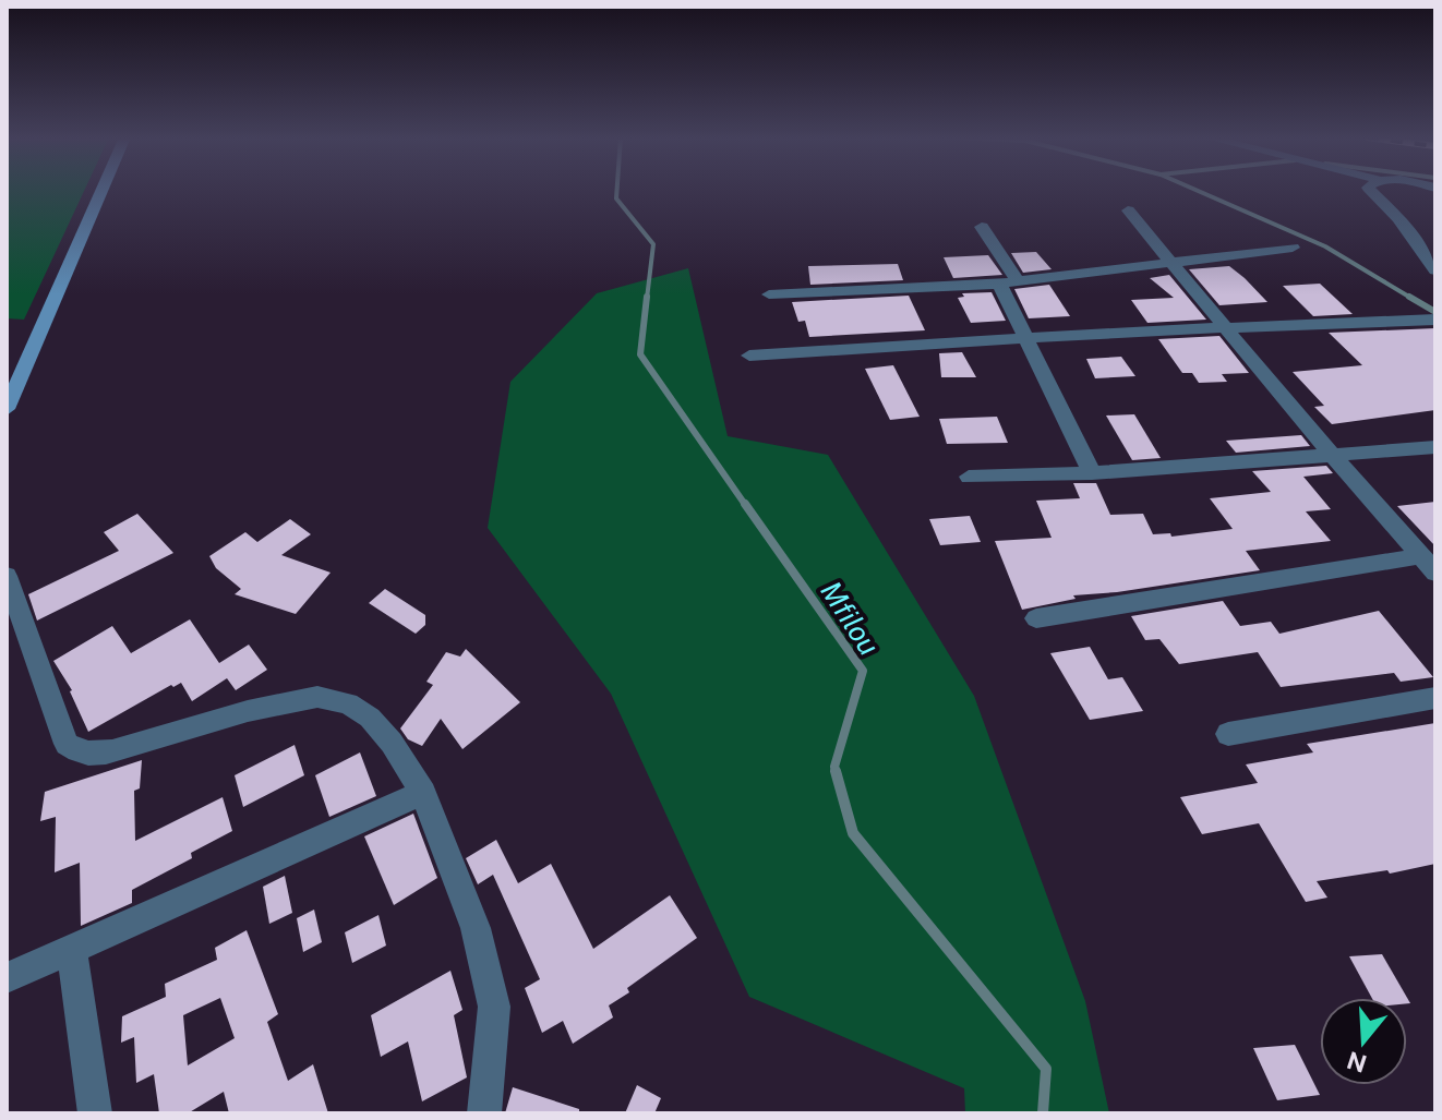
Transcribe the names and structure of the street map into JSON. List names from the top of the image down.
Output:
{
  "water": ["Mfilou"],
  "north": "bottom"
}
